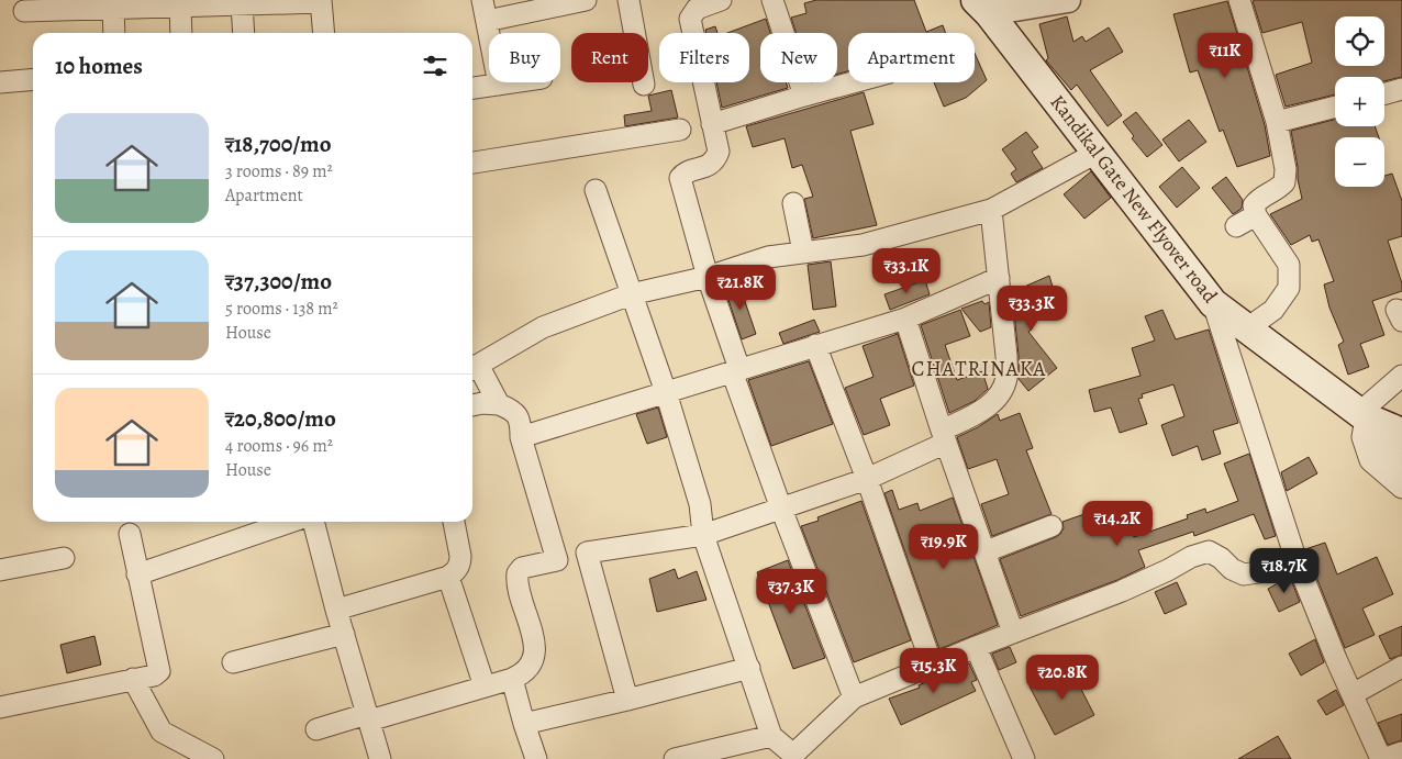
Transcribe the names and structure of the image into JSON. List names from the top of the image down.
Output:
{
  "streets": {
    "main road": ["Kandikal Gate New Flyover road"]
  },
  "districts": ["CHATRINAKA"],
  "page": {
    "map_buttons": ["+", "−"],
    "price": [
      "₹11K",
      "₹33.1K",
      "₹21.8K",
      "₹33.3K",
      "₹14.2K",
      "₹19.9K",
      "₹18.7K",
      "₹37.3K",
      "₹15.3K",
      "₹20.8K"
    ],
    "chip": [
      "Buy",
      "Rent",
      "Filters",
      "New",
      "Apartment"
    ],
    "heading": "10 homes",
    "list": [
      {
        "name": "₹18,700/mo",
        "note": "3 rooms · 89 m² · Apartment"
      },
      {
        "name": "₹37,300/mo",
        "note": "5 rooms · 138 m² · House"
      },
      {
        "name": "₹20,800/mo",
        "note": "4 rooms · 96 m² · House"
      }
    ]
  }
}
